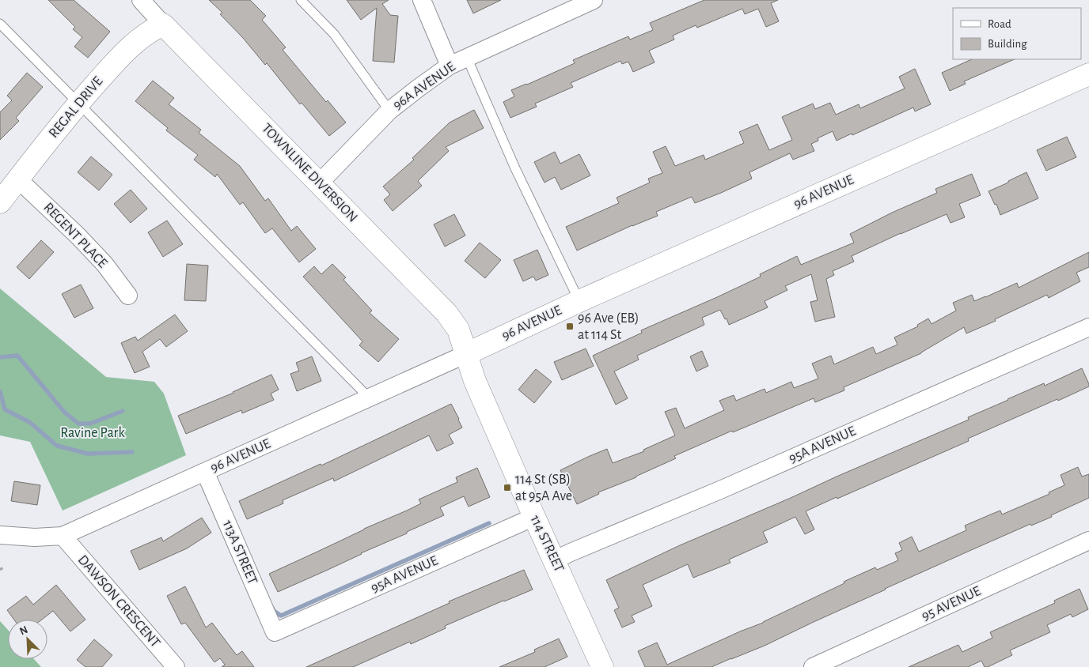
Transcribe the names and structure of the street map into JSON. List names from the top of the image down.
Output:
{
  "streets": {
    "street": [
      "96A AVENUE",
      "REGAL DRIVE",
      "TOWNLINE DIVERSION",
      "96 AVENUE",
      "REGENT PLACE",
      "95A AVENUE",
      "114 STREET",
      "113A STREET",
      "DAWSON CRESCENT",
      "95 AVENUE"
    ]
  },
  "crossings": [
    ["96A AVENUE", "TOWNLINE DIVERSION"],
    ["REGAL DRIVE", "TOWNLINE DIVERSION"],
    ["REGAL DRIVE", "REGENT PLACE"],
    ["TOWNLINE DIVERSION", "96 AVENUE"],
    ["TOWNLINE DIVERSION", "114 STREET"],
    ["96 AVENUE", "114 STREET"],
    ["96 AVENUE", "113A STREET"],
    ["96 AVENUE", "DAWSON CRESCENT"],
    ["95A AVENUE", "114 STREET"],
    ["95A AVENUE", "113A STREET"]
  ],
  "parks": ["Ravine Park"],
  "places": {
    "transit": ["96 Ave (EB) at 114 St", "114 St (SB) at 95A Ave"]
  },
  "legend": ["Road", "Building"],
  "north": "top left"
}
